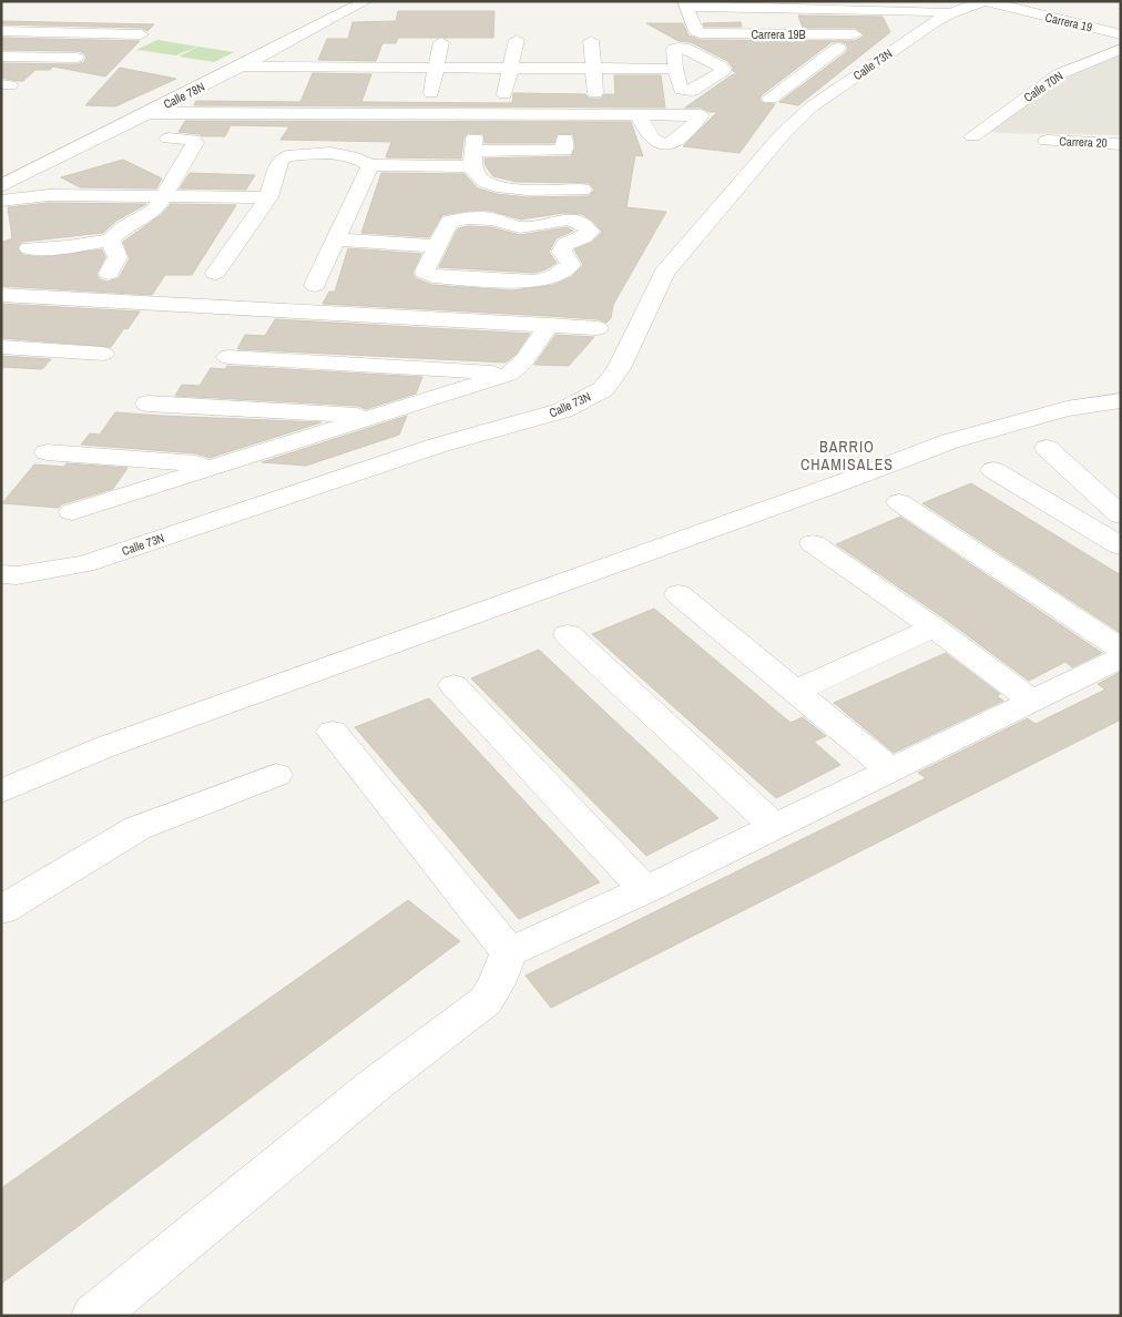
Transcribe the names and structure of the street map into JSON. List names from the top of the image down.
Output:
{
  "streets": {
    "street": [
      "Carrera 19",
      "Carrera 19B",
      "Calle 73N",
      "Calle 70N",
      "Calle 78N",
      "Carrera 20"
    ]
  },
  "crossings": [
    ["Carrera 19", "Calle 73N"]
  ],
  "districts": ["BARRIO CHAMISALES"]
}
